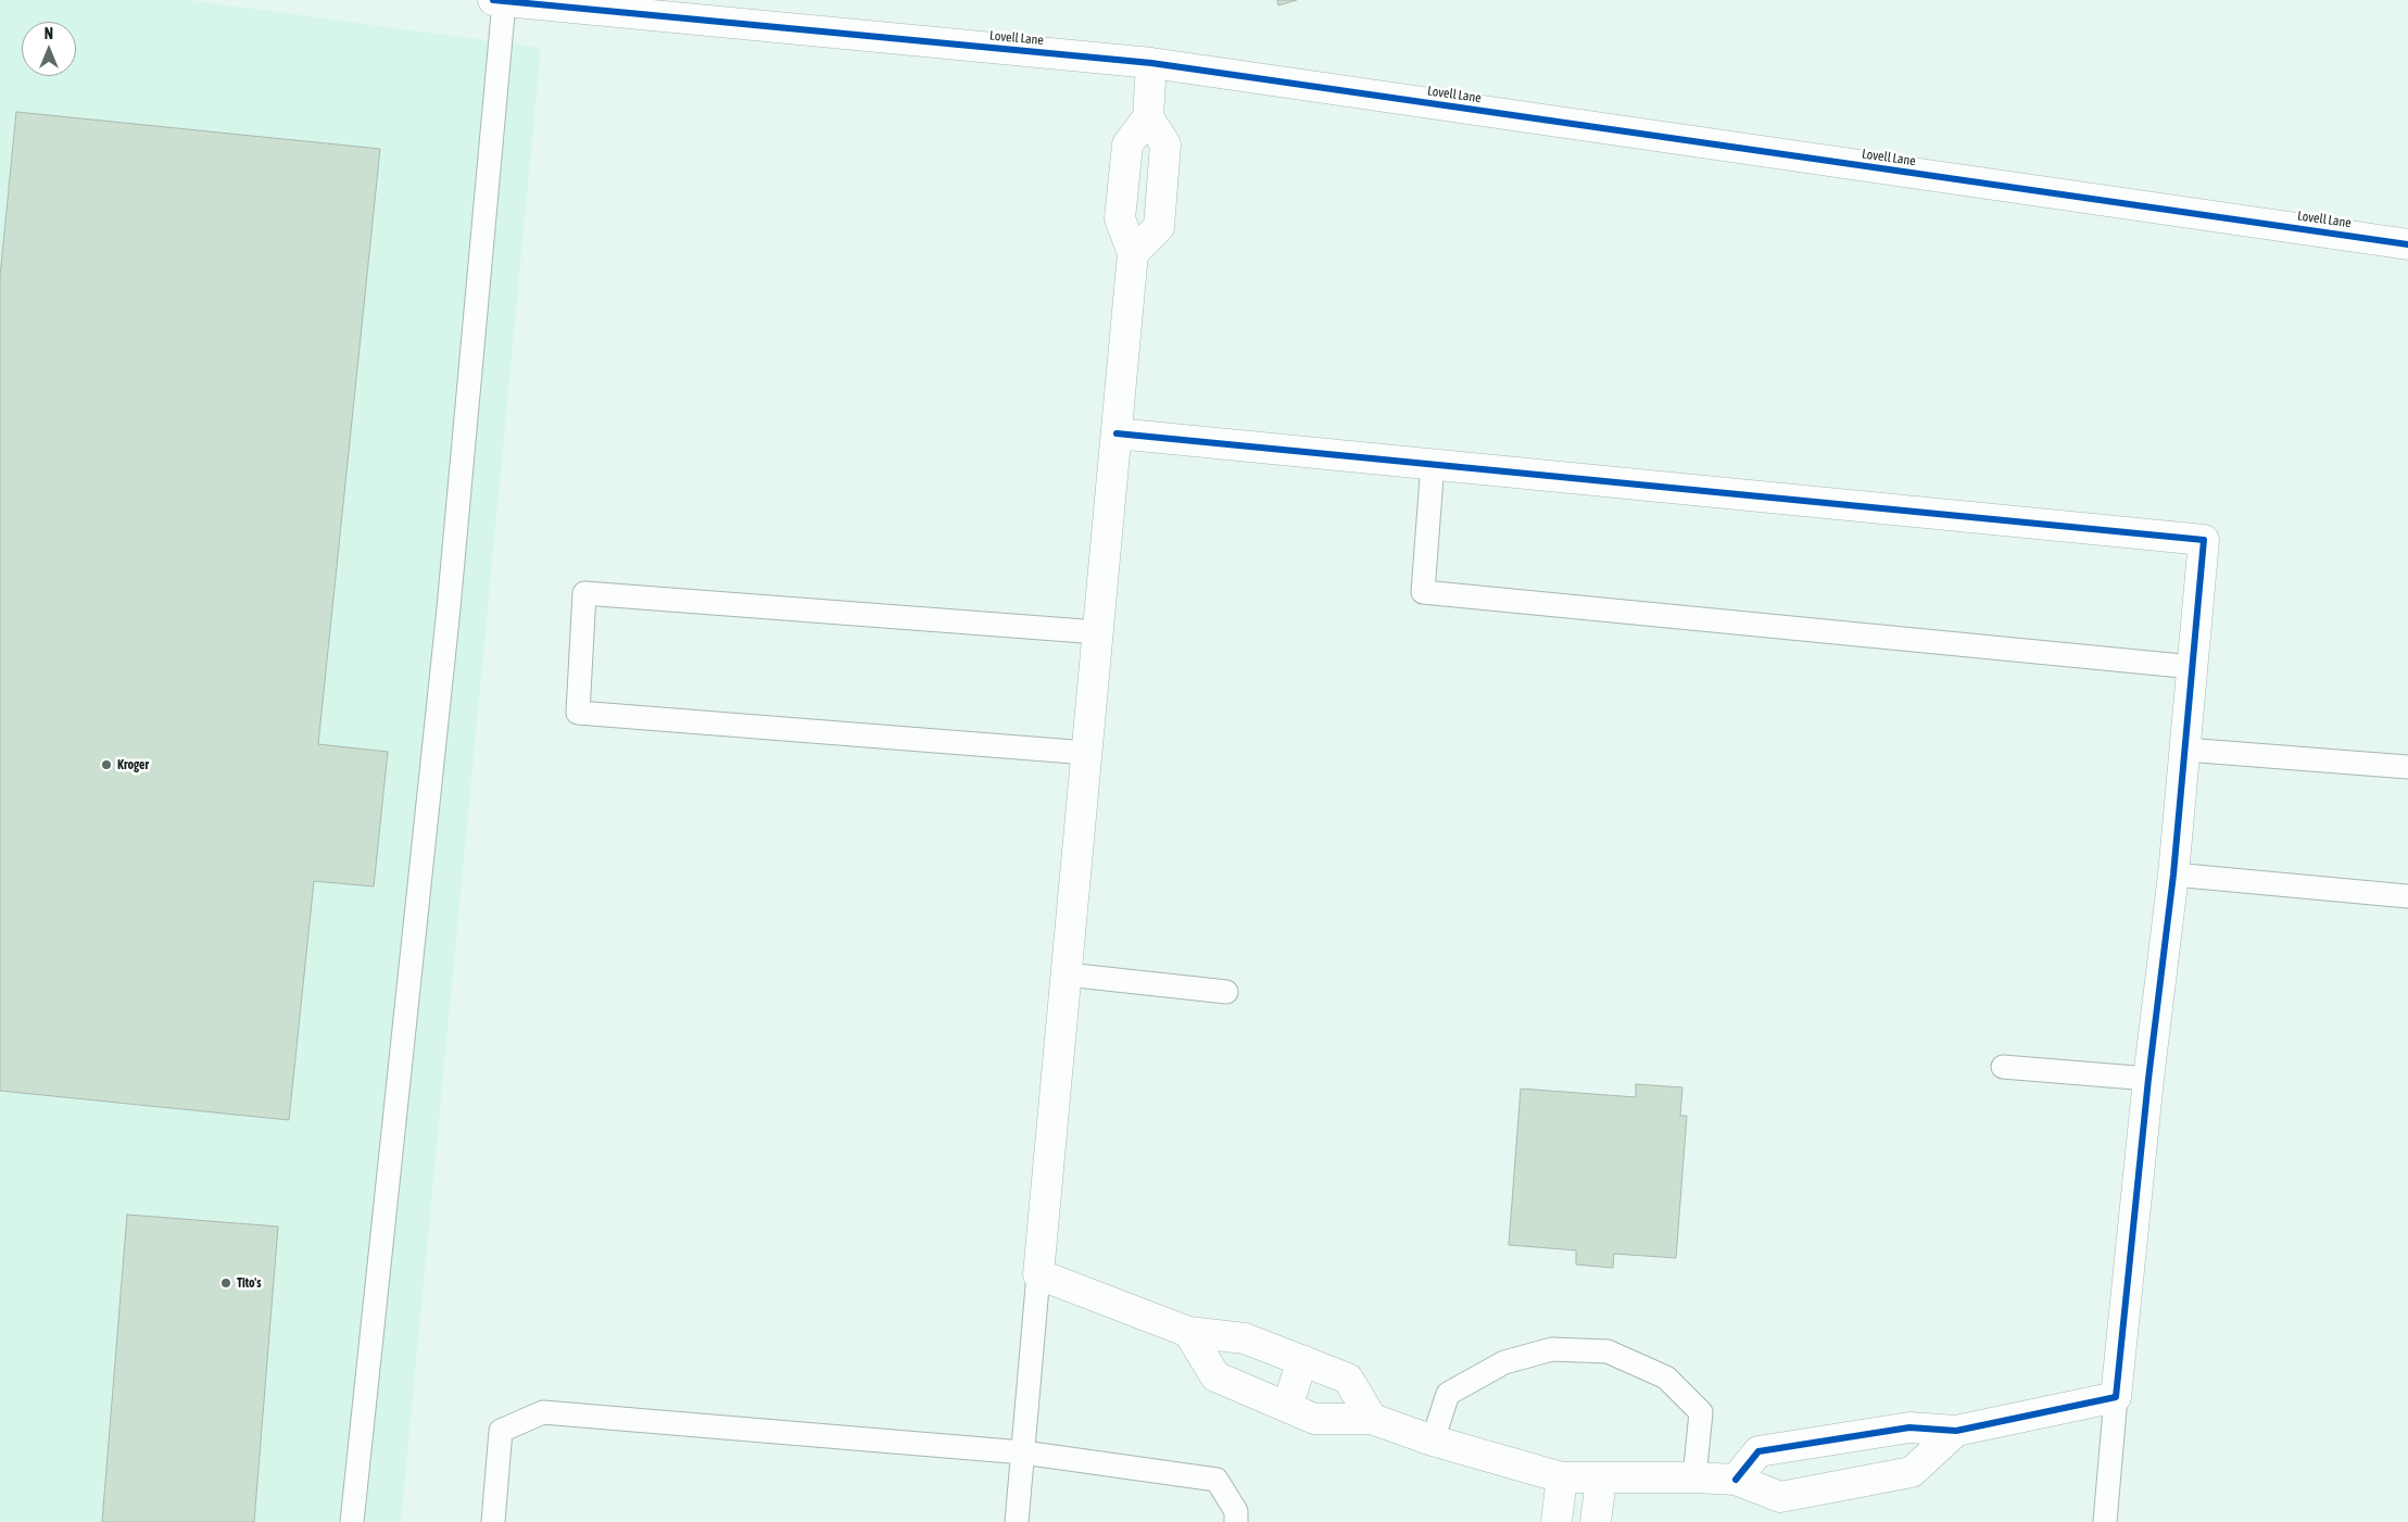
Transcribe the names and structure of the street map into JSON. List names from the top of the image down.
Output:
{
  "streets": {
    "street": ["Lovell Lane"]
  },
  "places": ["Kroger", "Tito's"],
  "north": "top"
}
